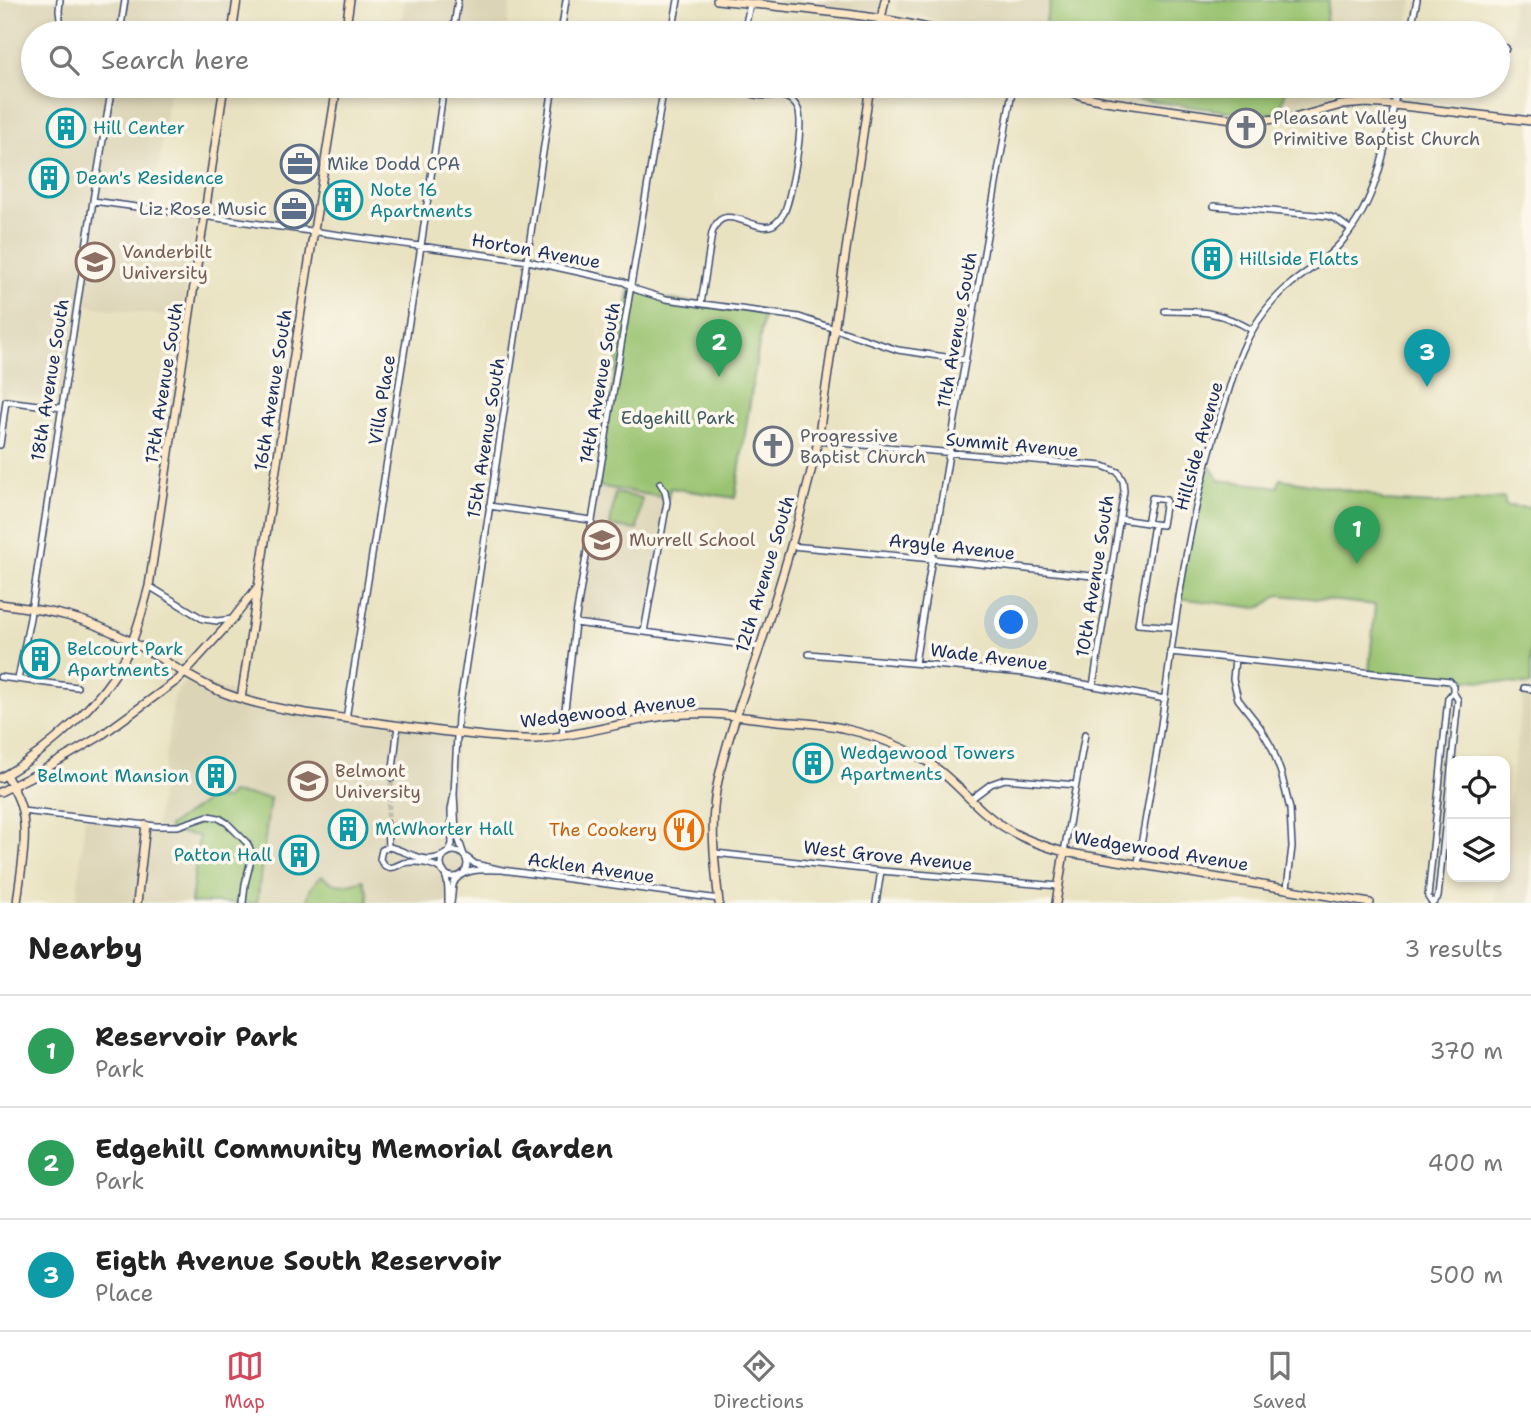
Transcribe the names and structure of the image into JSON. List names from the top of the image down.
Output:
{
  "streets": {
    "main road": [
      "17th Avenue South",
      "16th Avenue South",
      "12th Avenue South",
      "Wedgewood Avenue"
    ],
    "street": [
      "Horton Avenue",
      "11th Avenue South",
      "18th Avenue South",
      "14th Avenue South",
      "Villa Place",
      "15th Avenue South",
      "Summit Avenue",
      "Hillside Avenue",
      "Argyle Avenue",
      "10th Avenue South",
      "Wade Avenue",
      "West Grove Avenue",
      "Acklen Avenue"
    ]
  },
  "crossings": [
    ["Horton Avenue", "11th Avenue South"],
    ["Horton Avenue", "18th Avenue South"],
    ["Horton Avenue", "17th Avenue South"],
    ["Horton Avenue", "14th Avenue South"],
    ["Horton Avenue", "16th Avenue South"],
    ["Horton Avenue", "Villa Place"],
    ["Horton Avenue", "15th Avenue South"],
    ["Horton Avenue", "12th Avenue South"],
    ["11th Avenue South", "Summit Avenue"],
    ["11th Avenue South", "Argyle Avenue"],
    ["11th Avenue South", "Wade Avenue"],
    ["18th Avenue South", "Wedgewood Avenue"],
    ["17th Avenue South", "Wedgewood Avenue"],
    ["14th Avenue South", "Wedgewood Avenue"],
    ["16th Avenue South", "Wedgewood Avenue"],
    ["Villa Place", "Wedgewood Avenue"],
    ["15th Avenue South", "Wedgewood Avenue"],
    ["15th Avenue South", "Acklen Avenue"],
    ["Summit Avenue", "12th Avenue South"],
    ["Summit Avenue", "10th Avenue South"],
    ["Hillside Avenue", "Wade Avenue"],
    ["Hillside Avenue", "Wedgewood Avenue"],
    ["Argyle Avenue", "12th Avenue South"],
    ["Argyle Avenue", "10th Avenue South"],
    ["12th Avenue South", "Wedgewood Avenue"],
    ["12th Avenue South", "West Grove Avenue"],
    ["12th Avenue South", "Acklen Avenue"],
    ["10th Avenue South", "Wade Avenue"]
  ],
  "parks": ["Edgehill Park"],
  "places": {
    "building": [
      "Hill Center",
      "Dean's Residence",
      "Note 16 Apartments",
      "Hillside Flatts",
      "Belcourt Park Apartments",
      "Wedgewood Towers Apartments",
      "Belmont Mansion",
      "McWhorter Hall",
      "Patton Hall"
    ],
    "church": ["Pleasant Valley Primitive Baptist Church", "Progressive Baptist Church"],
    "office": ["Mike Dodd CPA", "Liz Rose Music"],
    "school or university": ["Vanderbilt University", "Murrell School", "Belmont University"],
    "restaurant": ["The Cookery"]
  },
  "page": {
    "search": "Search here",
    "pins": ["2", "3", "1"],
    "heading": ["Nearby", "3 results"],
    "list": [
      {
        "mark": "1",
        "name": "Reservoir Park",
        "note": "Park",
        "value": "370 m"
      },
      {
        "mark": "2",
        "name": "Edgehill Community Memorial Garden",
        "note": "Park",
        "value": "400 m"
      },
      {
        "mark": "3",
        "name": "Eigth Avenue South Reservoir",
        "note": "Place",
        "value": "500 m"
      }
    ],
    "nav": ["Map", "Directions", "Saved"]
  }
}
